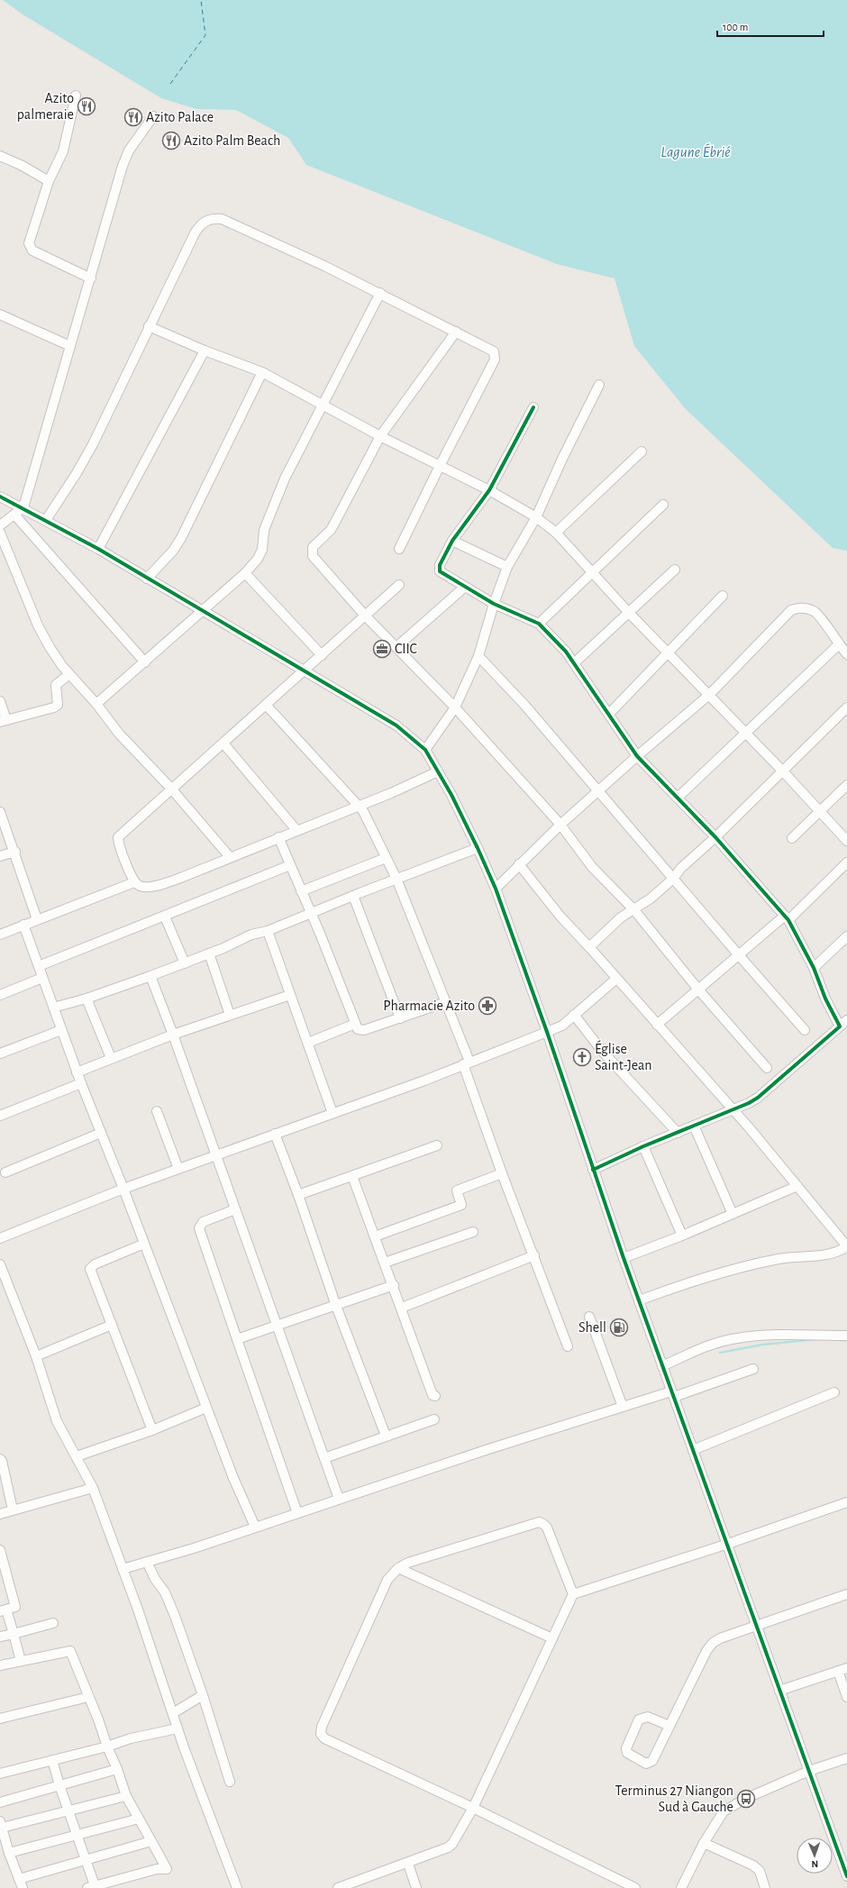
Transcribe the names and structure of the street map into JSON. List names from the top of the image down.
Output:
{
  "water": ["Lagune Ébrié"],
  "places": {
    "restaurant": ["Azito palmeraie", "Azito Palace", "Azito Palm Beach"],
    "office": ["CIIC"],
    "pharmacy": ["Pharmacie Azito"],
    "church": ["Église Saint-Jean"],
    "fuel station": ["Shell"],
    "bus stop": ["Terminus 27 Niangon Sud à Gauche"]
  },
  "scale_bar": "100 m",
  "north": "bottom"
}
